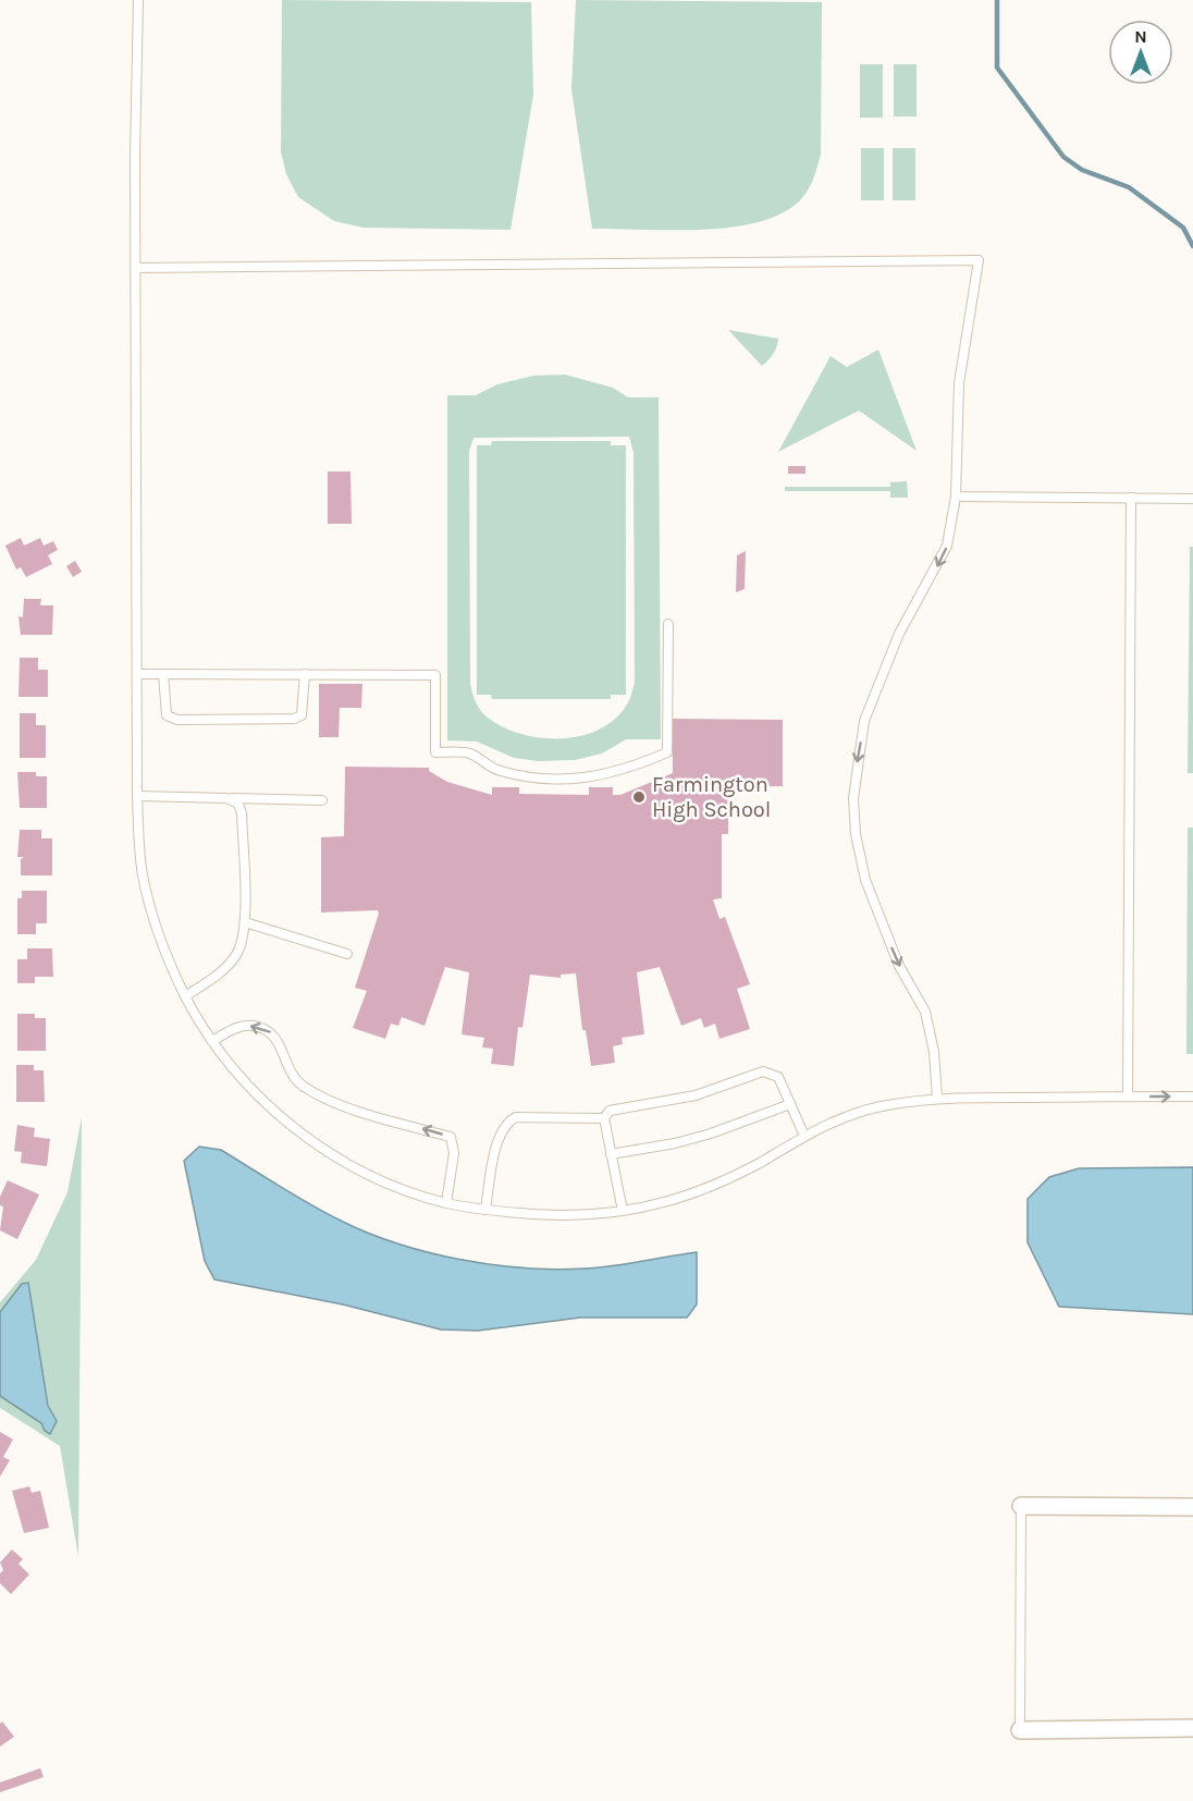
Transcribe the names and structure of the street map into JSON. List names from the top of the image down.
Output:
{
  "places": ["Farmington High School"],
  "north": "top"
}
